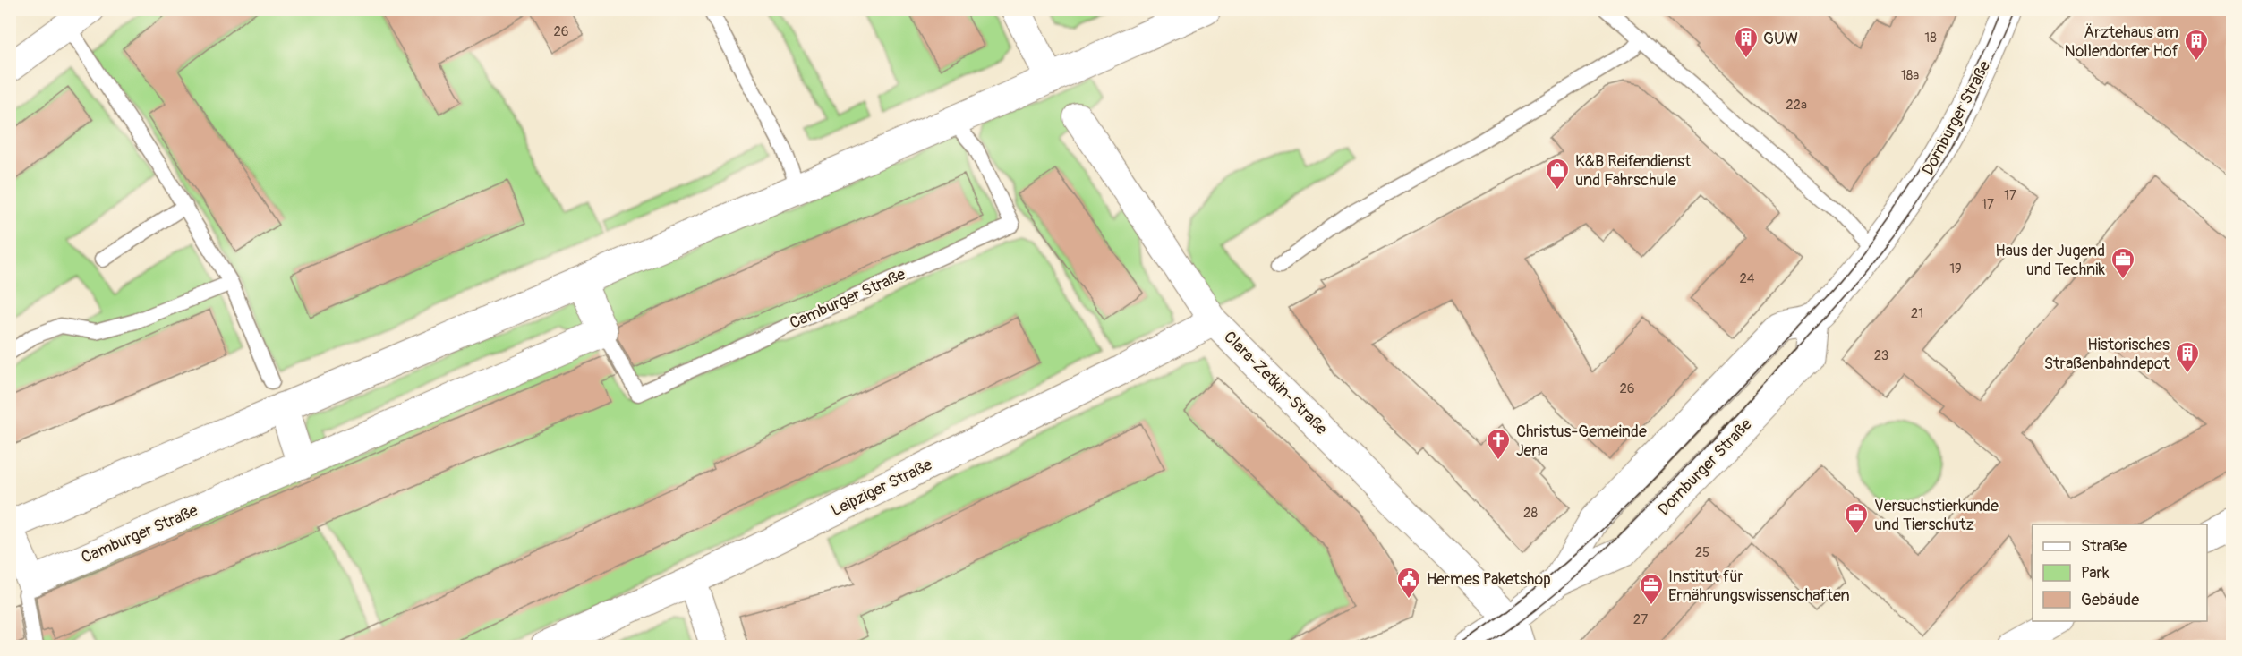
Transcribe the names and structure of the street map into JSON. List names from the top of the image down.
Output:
{
  "streets": {
    "main road": ["Dornburger Straße"],
    "street": ["Camburger Straße", "Clara-Zetkin-Straße", "Leipziger Straße"]
  },
  "crossings": [
    ["Dornburger Straße", "Clara-Zetkin-Straße"],
    ["Clara-Zetkin-Straße", "Leipziger Straße"]
  ],
  "places": {
    "building": ["GUW", "Ärztehaus am Nollendorfer Hof", "Historisches Straßenbahndepot"],
    "shop": ["K&B Reifendienst und Fahrschule"],
    "office": ["Haus der Jugend und Technik", "Versuchstierkunde und Tierschutz", "Institut für Ernährungswissenschaften"],
    "church": ["Christus-Gemeinde Jena"],
    "public building": ["Hermes Paketshop"]
  },
  "house_numbers": [
    "26",
    "18",
    "18a",
    "22a",
    "17",
    "17",
    "19",
    "24",
    "21",
    "23",
    "26",
    "28",
    "25",
    "27"
  ],
  "legend": ["Straße", "Park", "Gebäude"]
}
